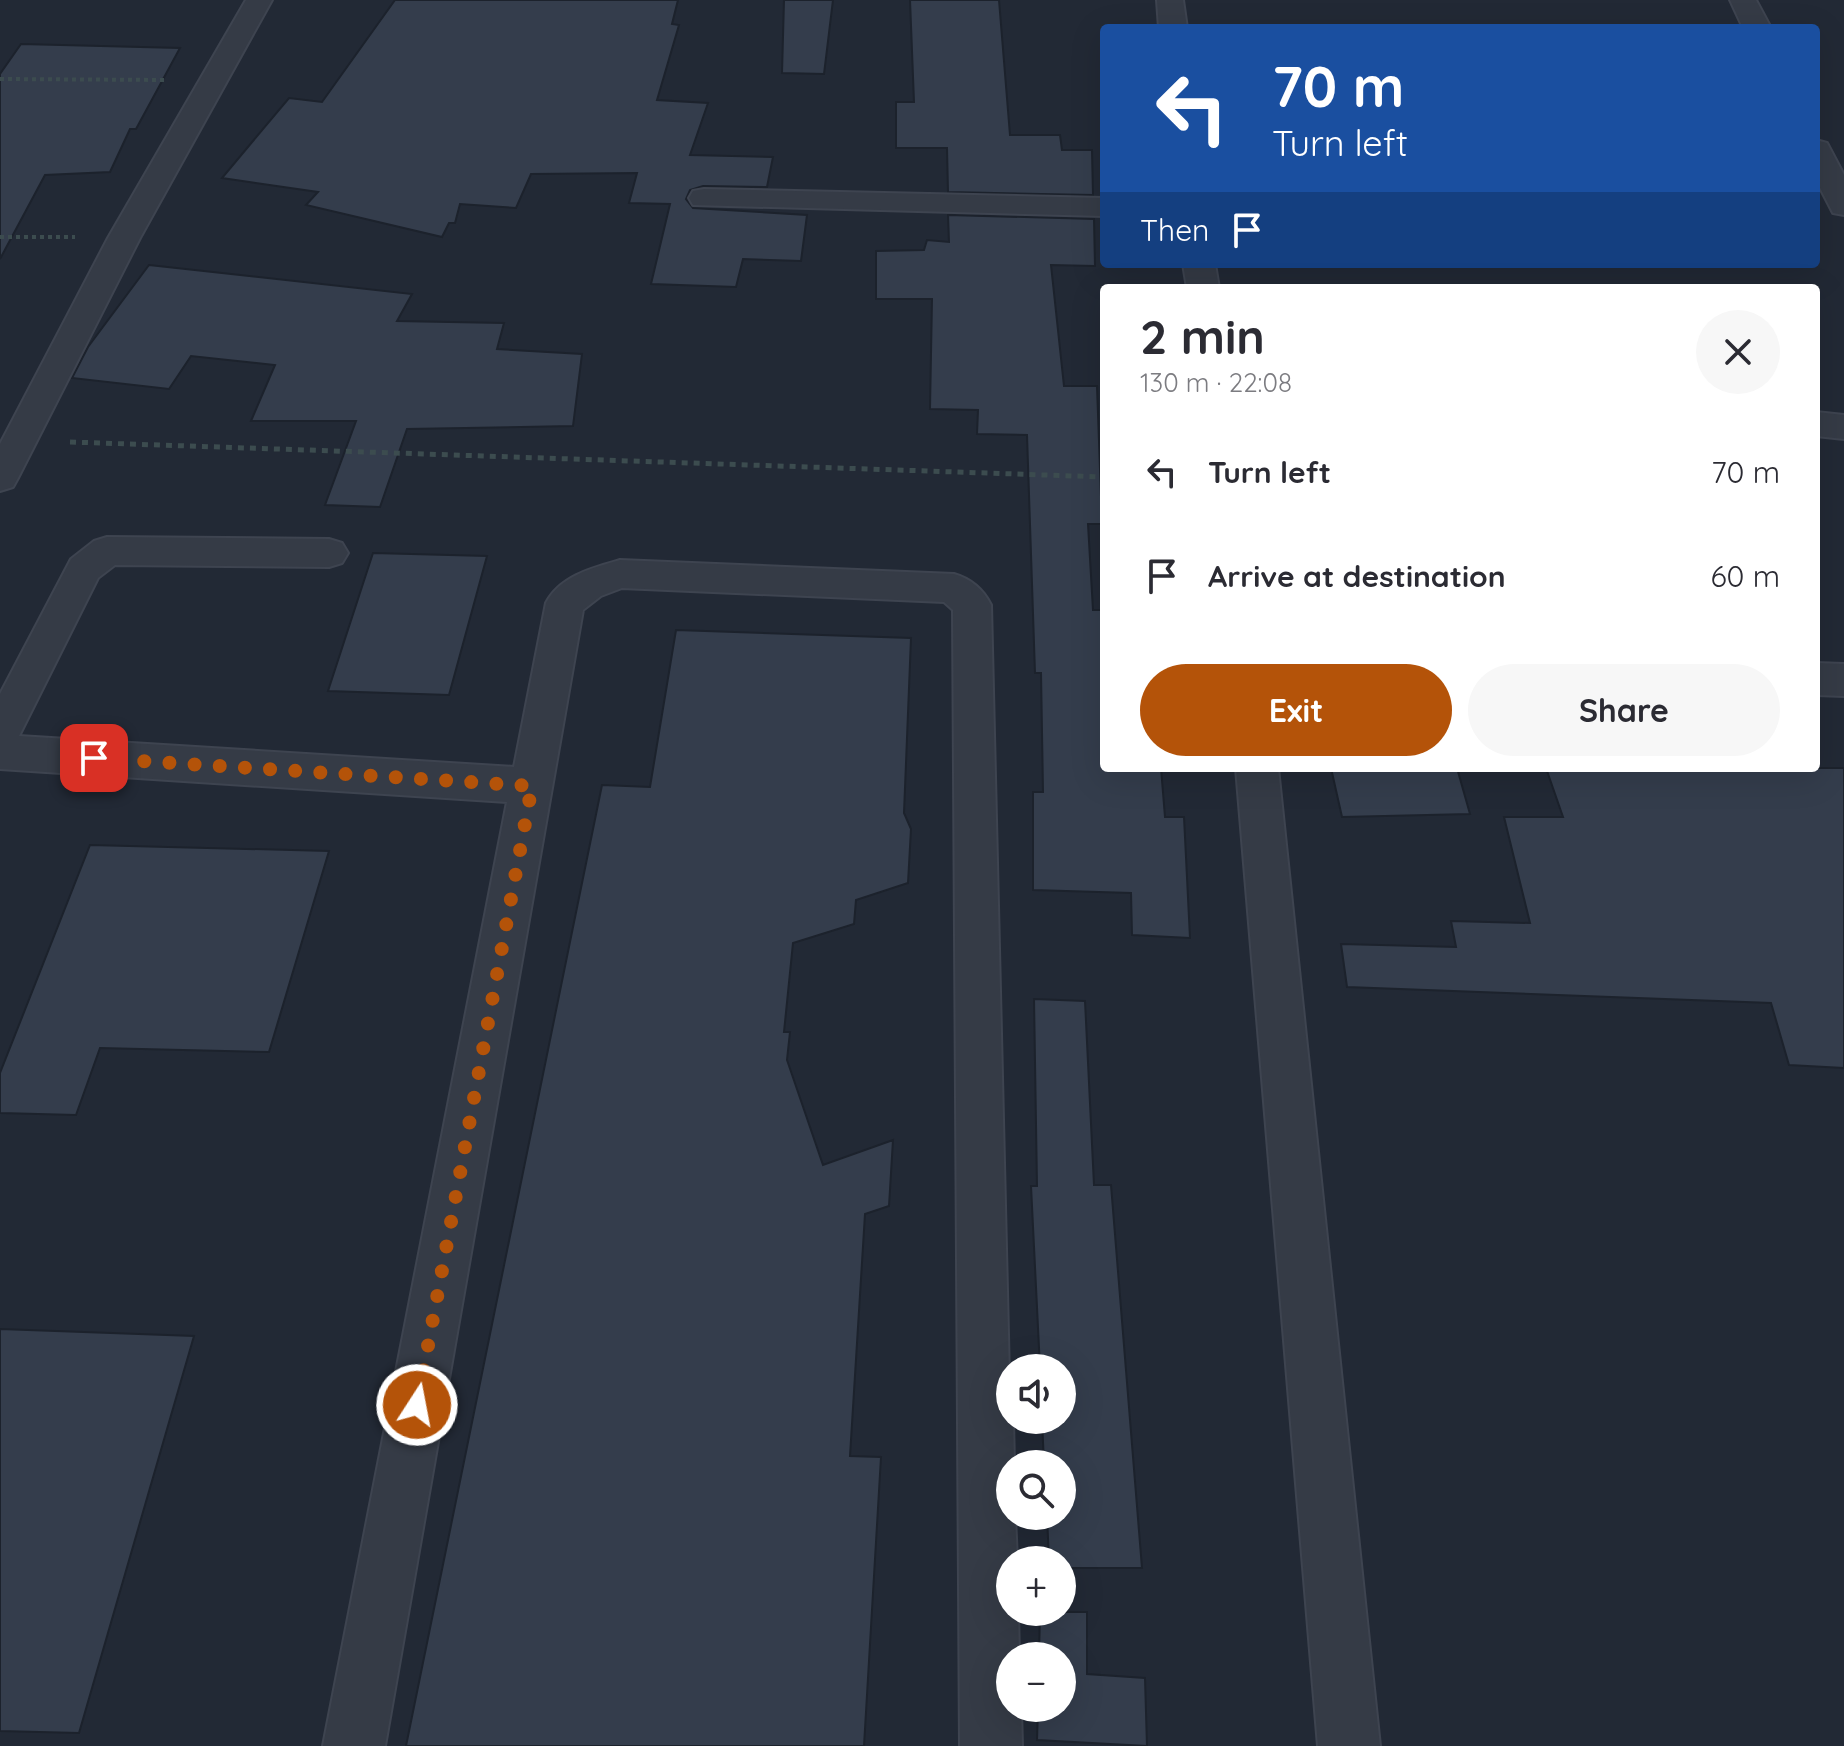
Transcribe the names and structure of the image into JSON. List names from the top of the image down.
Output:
{
  "page": {
    "turn": ["70 m", "Turn left"],
    "then": "Then",
    "heading": ["2 min", "130 m · 22:08"],
    "list": [
      {
        "name": "Turn left",
        "value": "70 m"
      },
      {
        "name": "Arrive at destination",
        "value": "60 m"
      }
    ],
    "buttons": ["Exit", "Share"],
    "map_buttons": ["+", "−"]
  }
}
